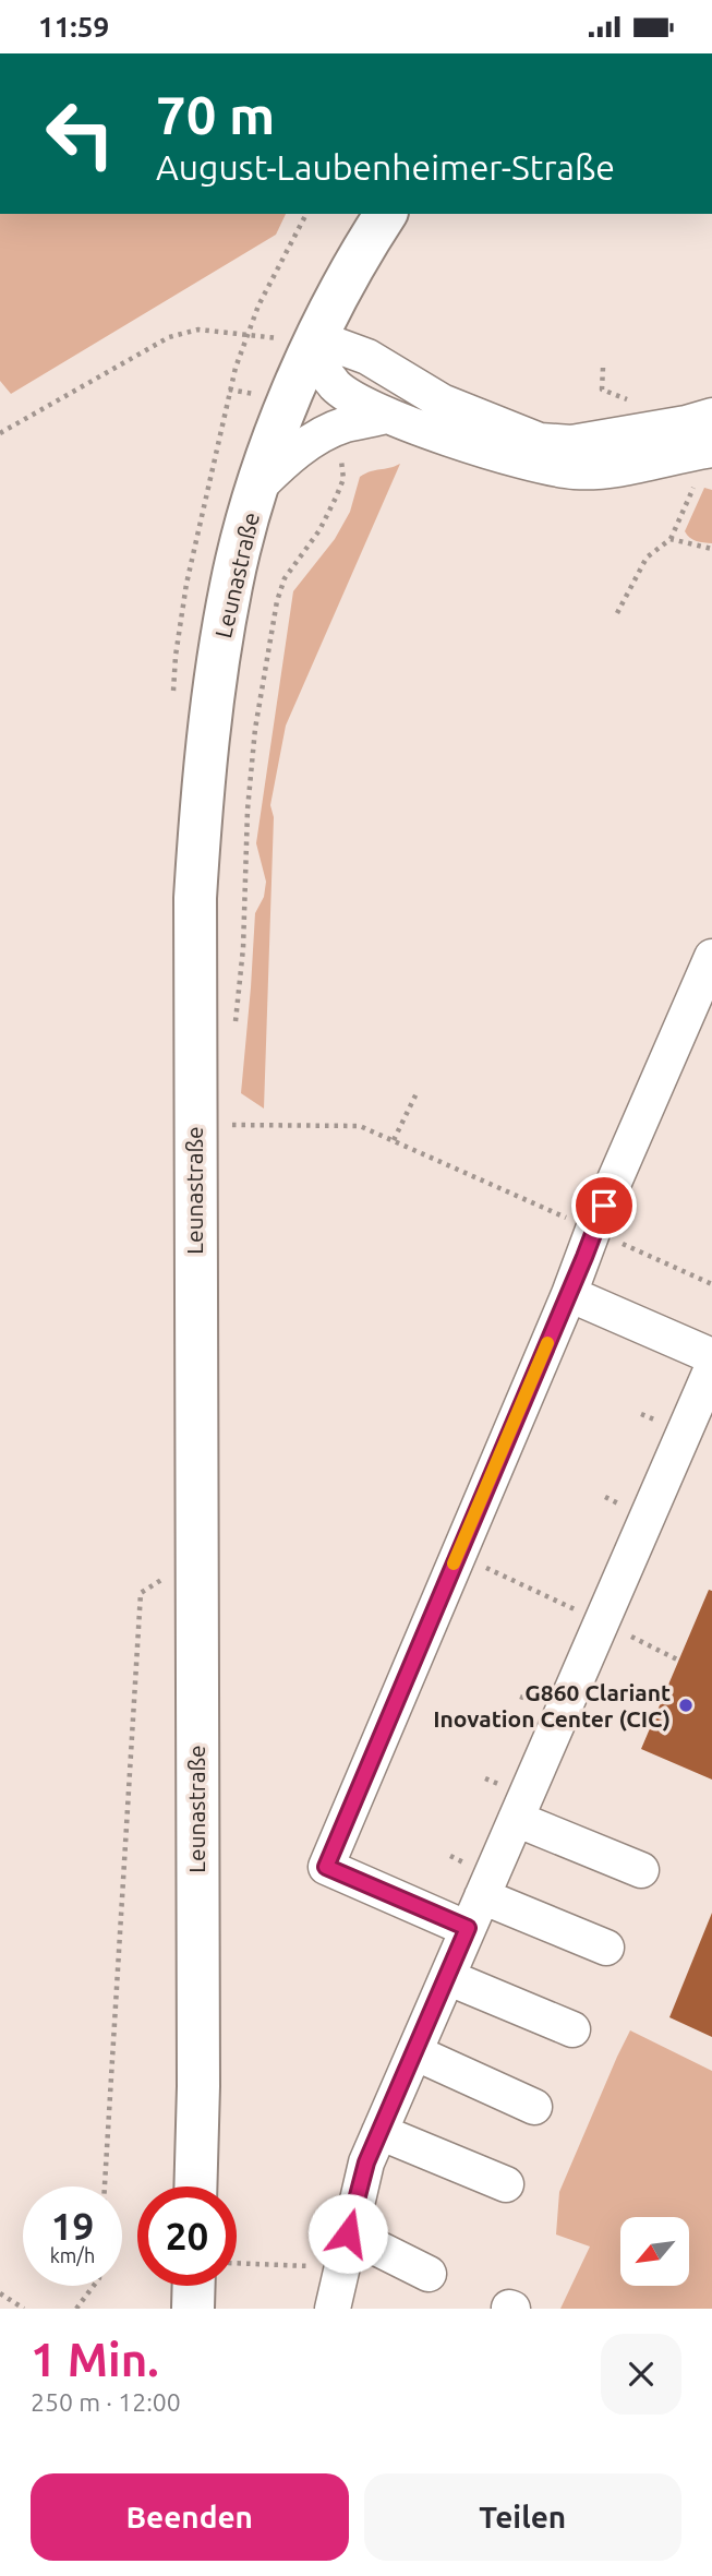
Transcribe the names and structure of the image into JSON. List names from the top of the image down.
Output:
{
  "streets": {
    "main road": ["Leunastraße"]
  },
  "places": ["G860 Clariant Inovation Center (CIC)"],
  "north": "bottom left",
  "page": {
    "status": "11:59",
    "turn": ["70 m", "August-Laubenheimer-Straße"],
    "speed": "19 km/h",
    "limit": "20",
    "heading": ["1 Min.", "250 m · 12:00"],
    "buttons": ["Beenden", "Teilen"]
  }
}
